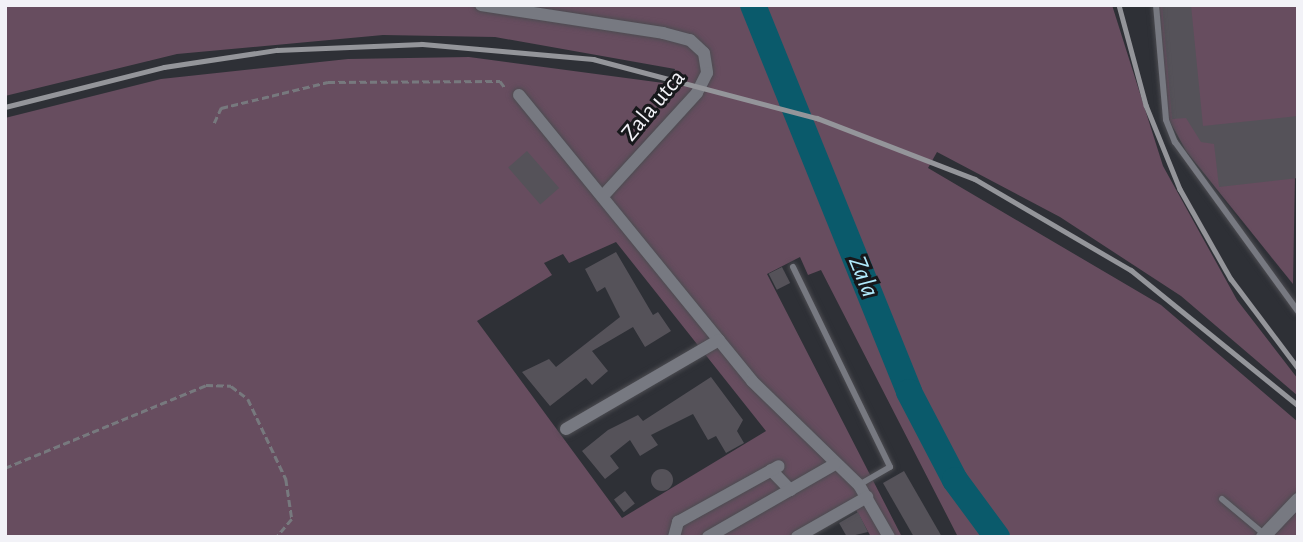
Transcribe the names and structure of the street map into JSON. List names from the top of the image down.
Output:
{
  "streets": {
    "street": ["Zala utca"]
  },
  "water": ["Zala"]
}
